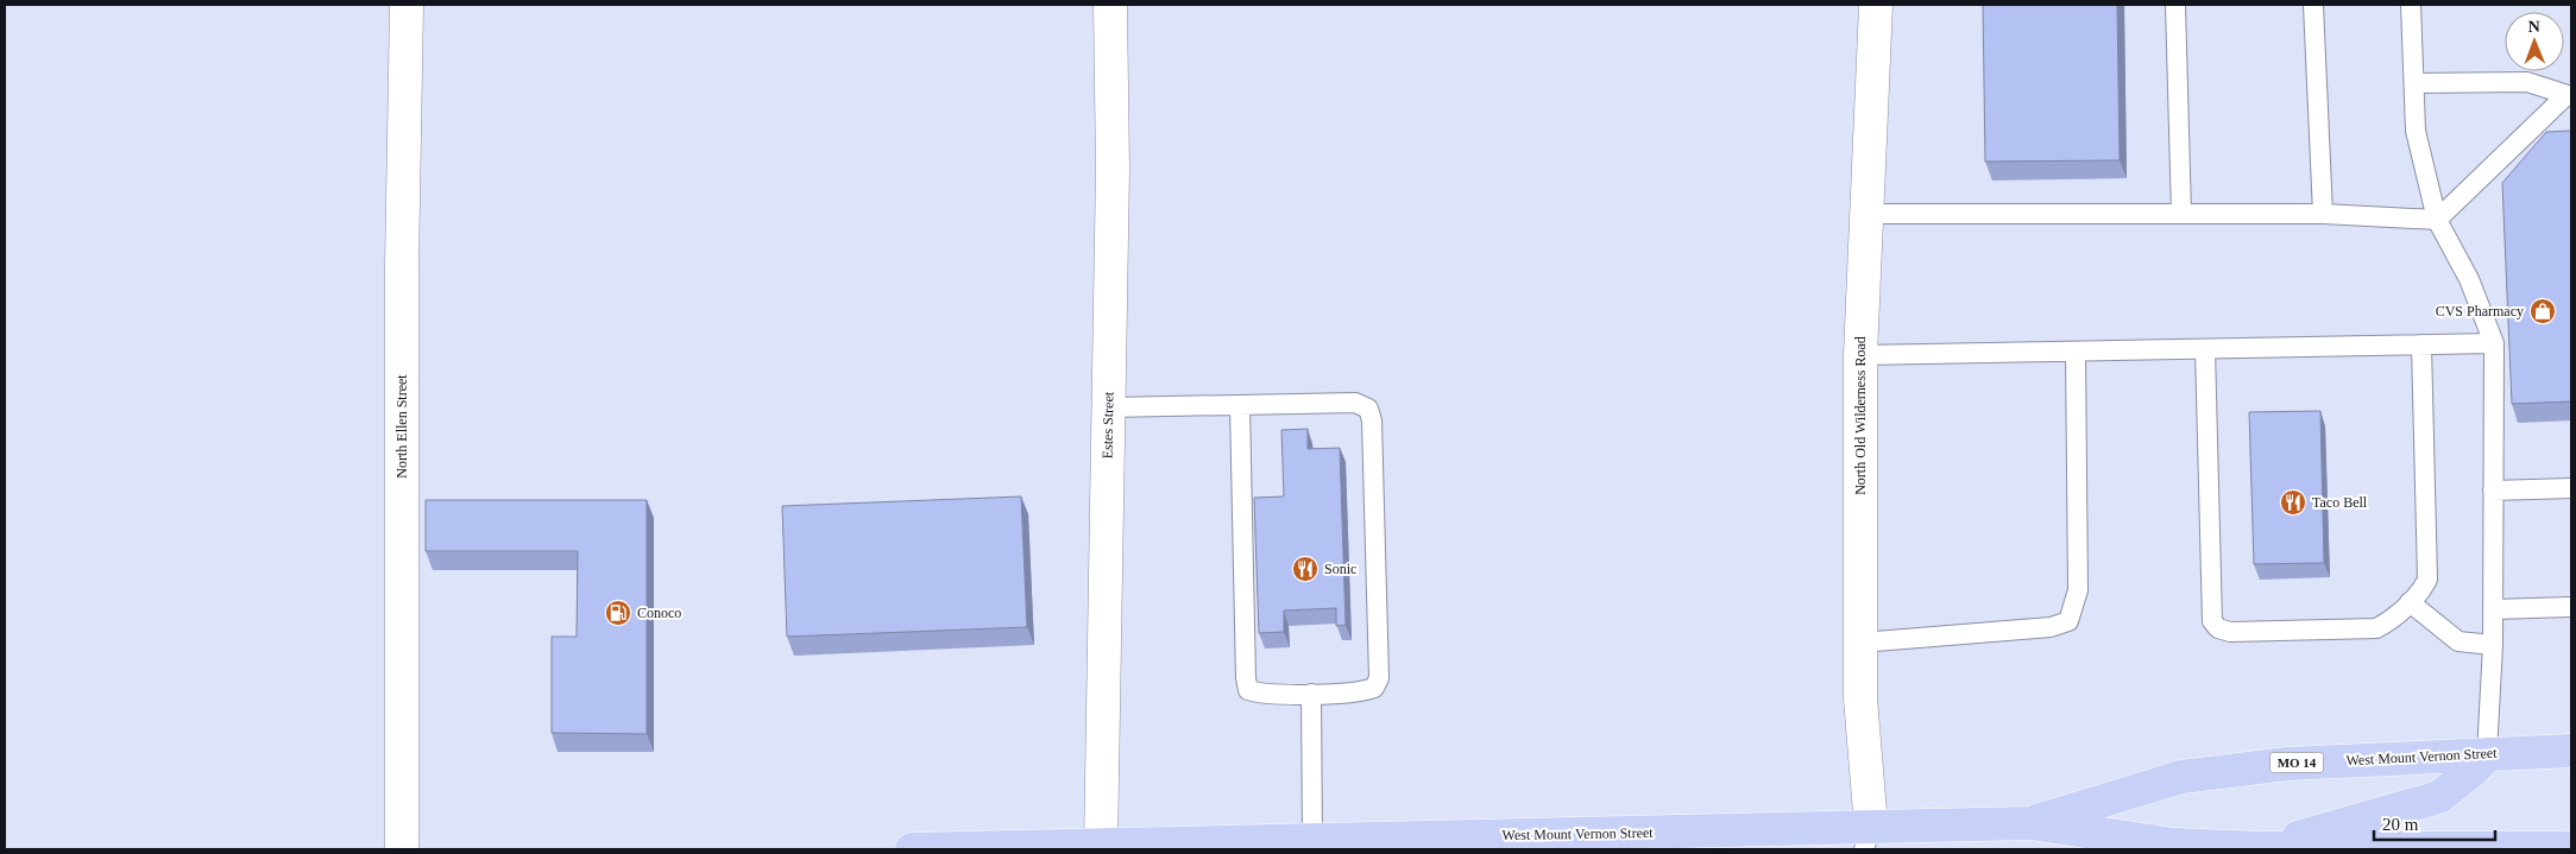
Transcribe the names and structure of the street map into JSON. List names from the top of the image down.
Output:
{
  "streets": {
    "main road": ["West Mount Vernon Street", "MO 14"],
    "street": ["North Old Wilderness Road", "Estes Street", "North Ellen Street"]
  },
  "crossings": [
    ["North Old Wilderness Road", "West Mount Vernon Street"],
    ["Estes Street", "West Mount Vernon Street"]
  ],
  "places": {
    "shop": ["CVS Pharmacy"],
    "restaurant": ["Taco Bell", "Sonic"],
    "fuel station": ["Conoco"]
  },
  "scale_bar": "20 m",
  "north": "top"
}
